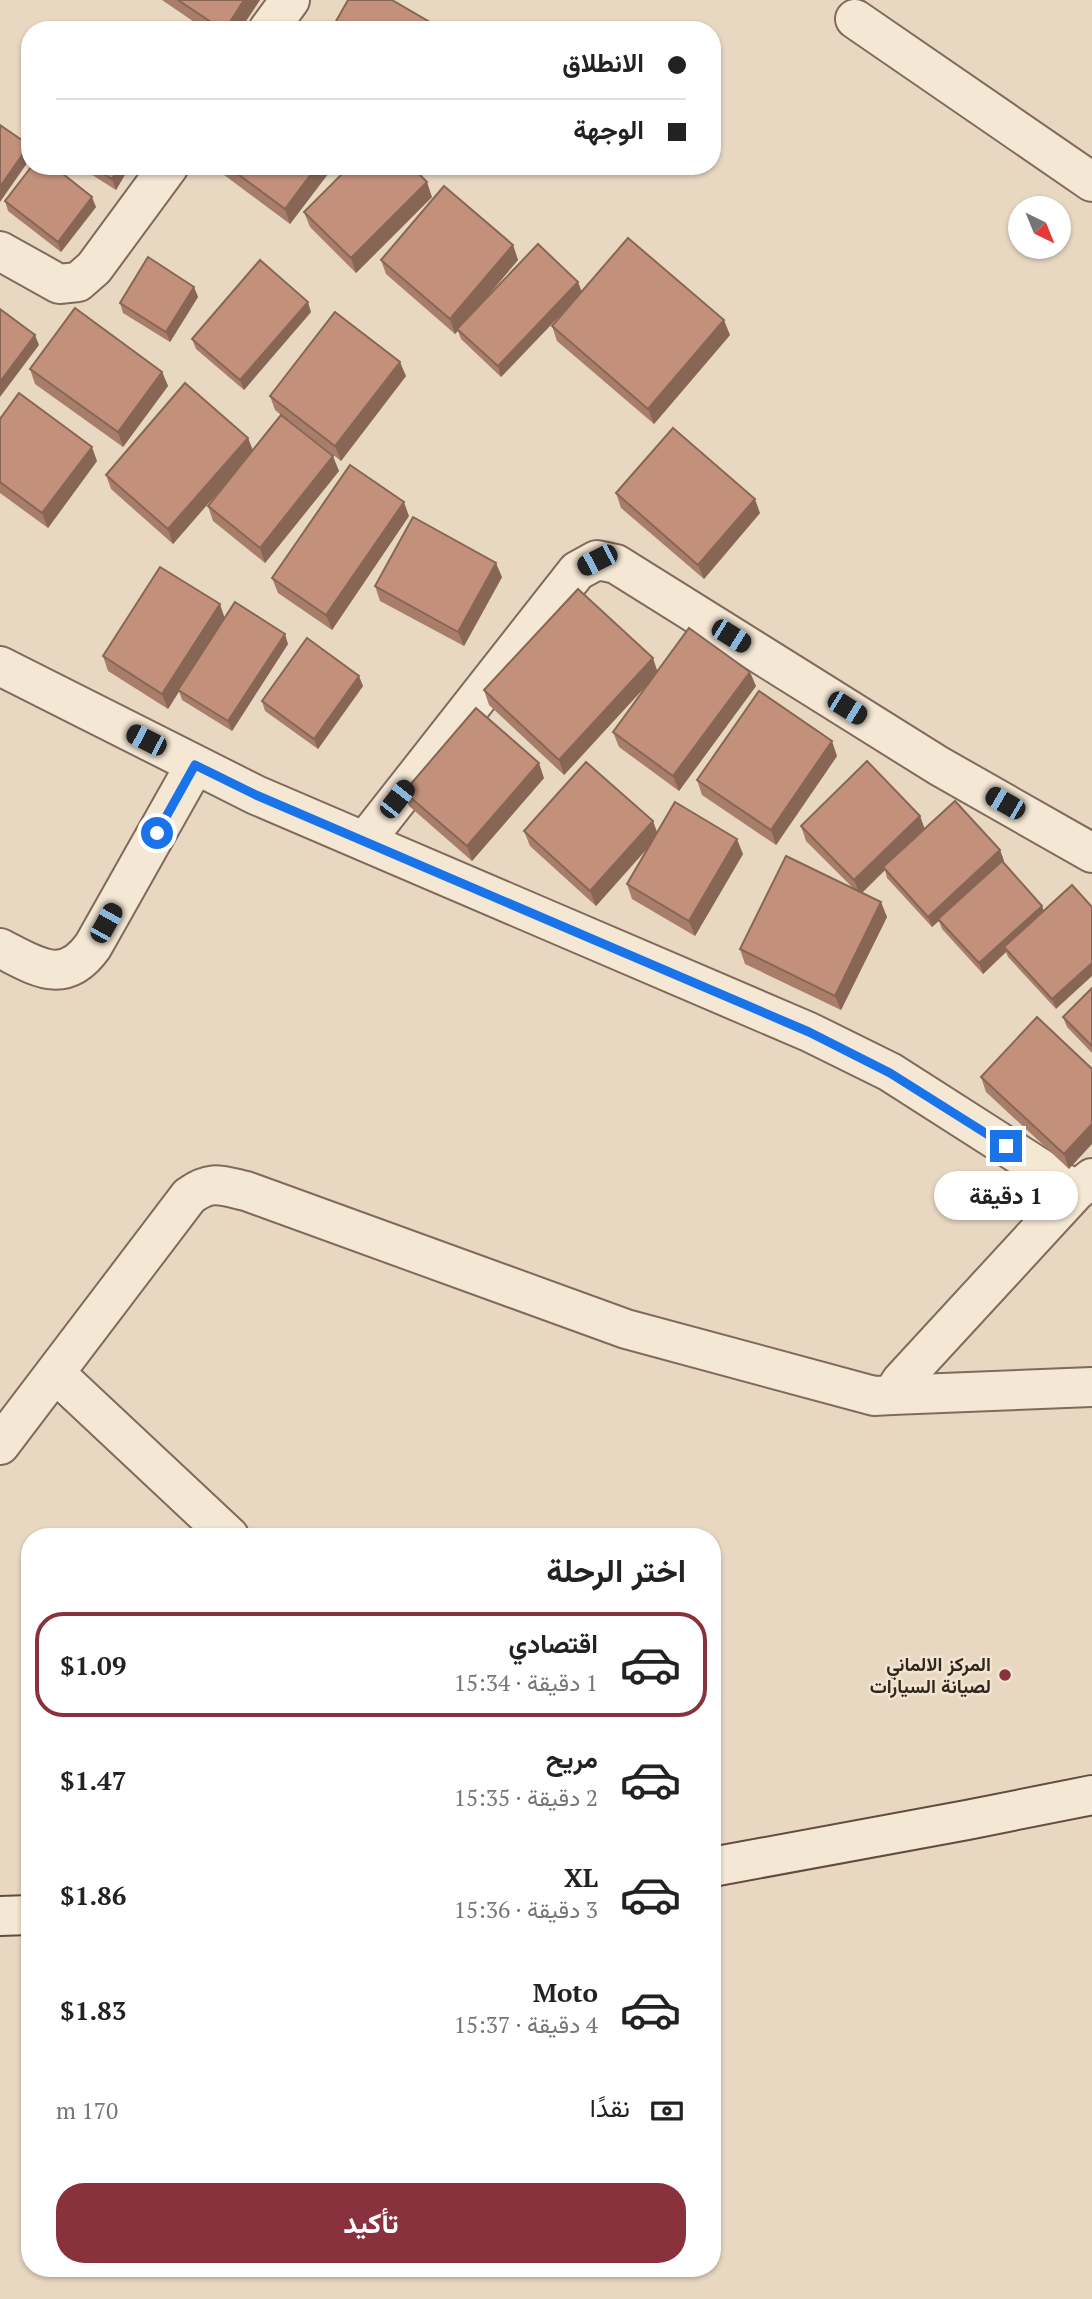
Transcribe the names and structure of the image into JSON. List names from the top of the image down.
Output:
{
  "places": ["المركز الالماني لصيانة السيارات"],
  "north": "bottom right",
  "page": {
    "banner": ["الانطلاق", "الوجهة"],
    "bubble": "1 دقيقة",
    "heading": "اختر الرحلة",
    "list": [
      {
        "name": "اقتصادي",
        "note": "1 دقيقة · 15:34",
        "value": "$1.09"
      },
      {
        "name": "مريح",
        "note": "2 دقيقة · 15:35",
        "value": "$1.47"
      },
      {
        "name": "XL",
        "note": "3 دقيقة · 15:36",
        "value": "$1.86"
      },
      {
        "name": "Moto",
        "note": "4 دقيقة · 15:37",
        "value": "$1.83"
      }
    ],
    "pay": ["نقدًا", "170 m"],
    "buttons": "تأكيد"
  }
}
